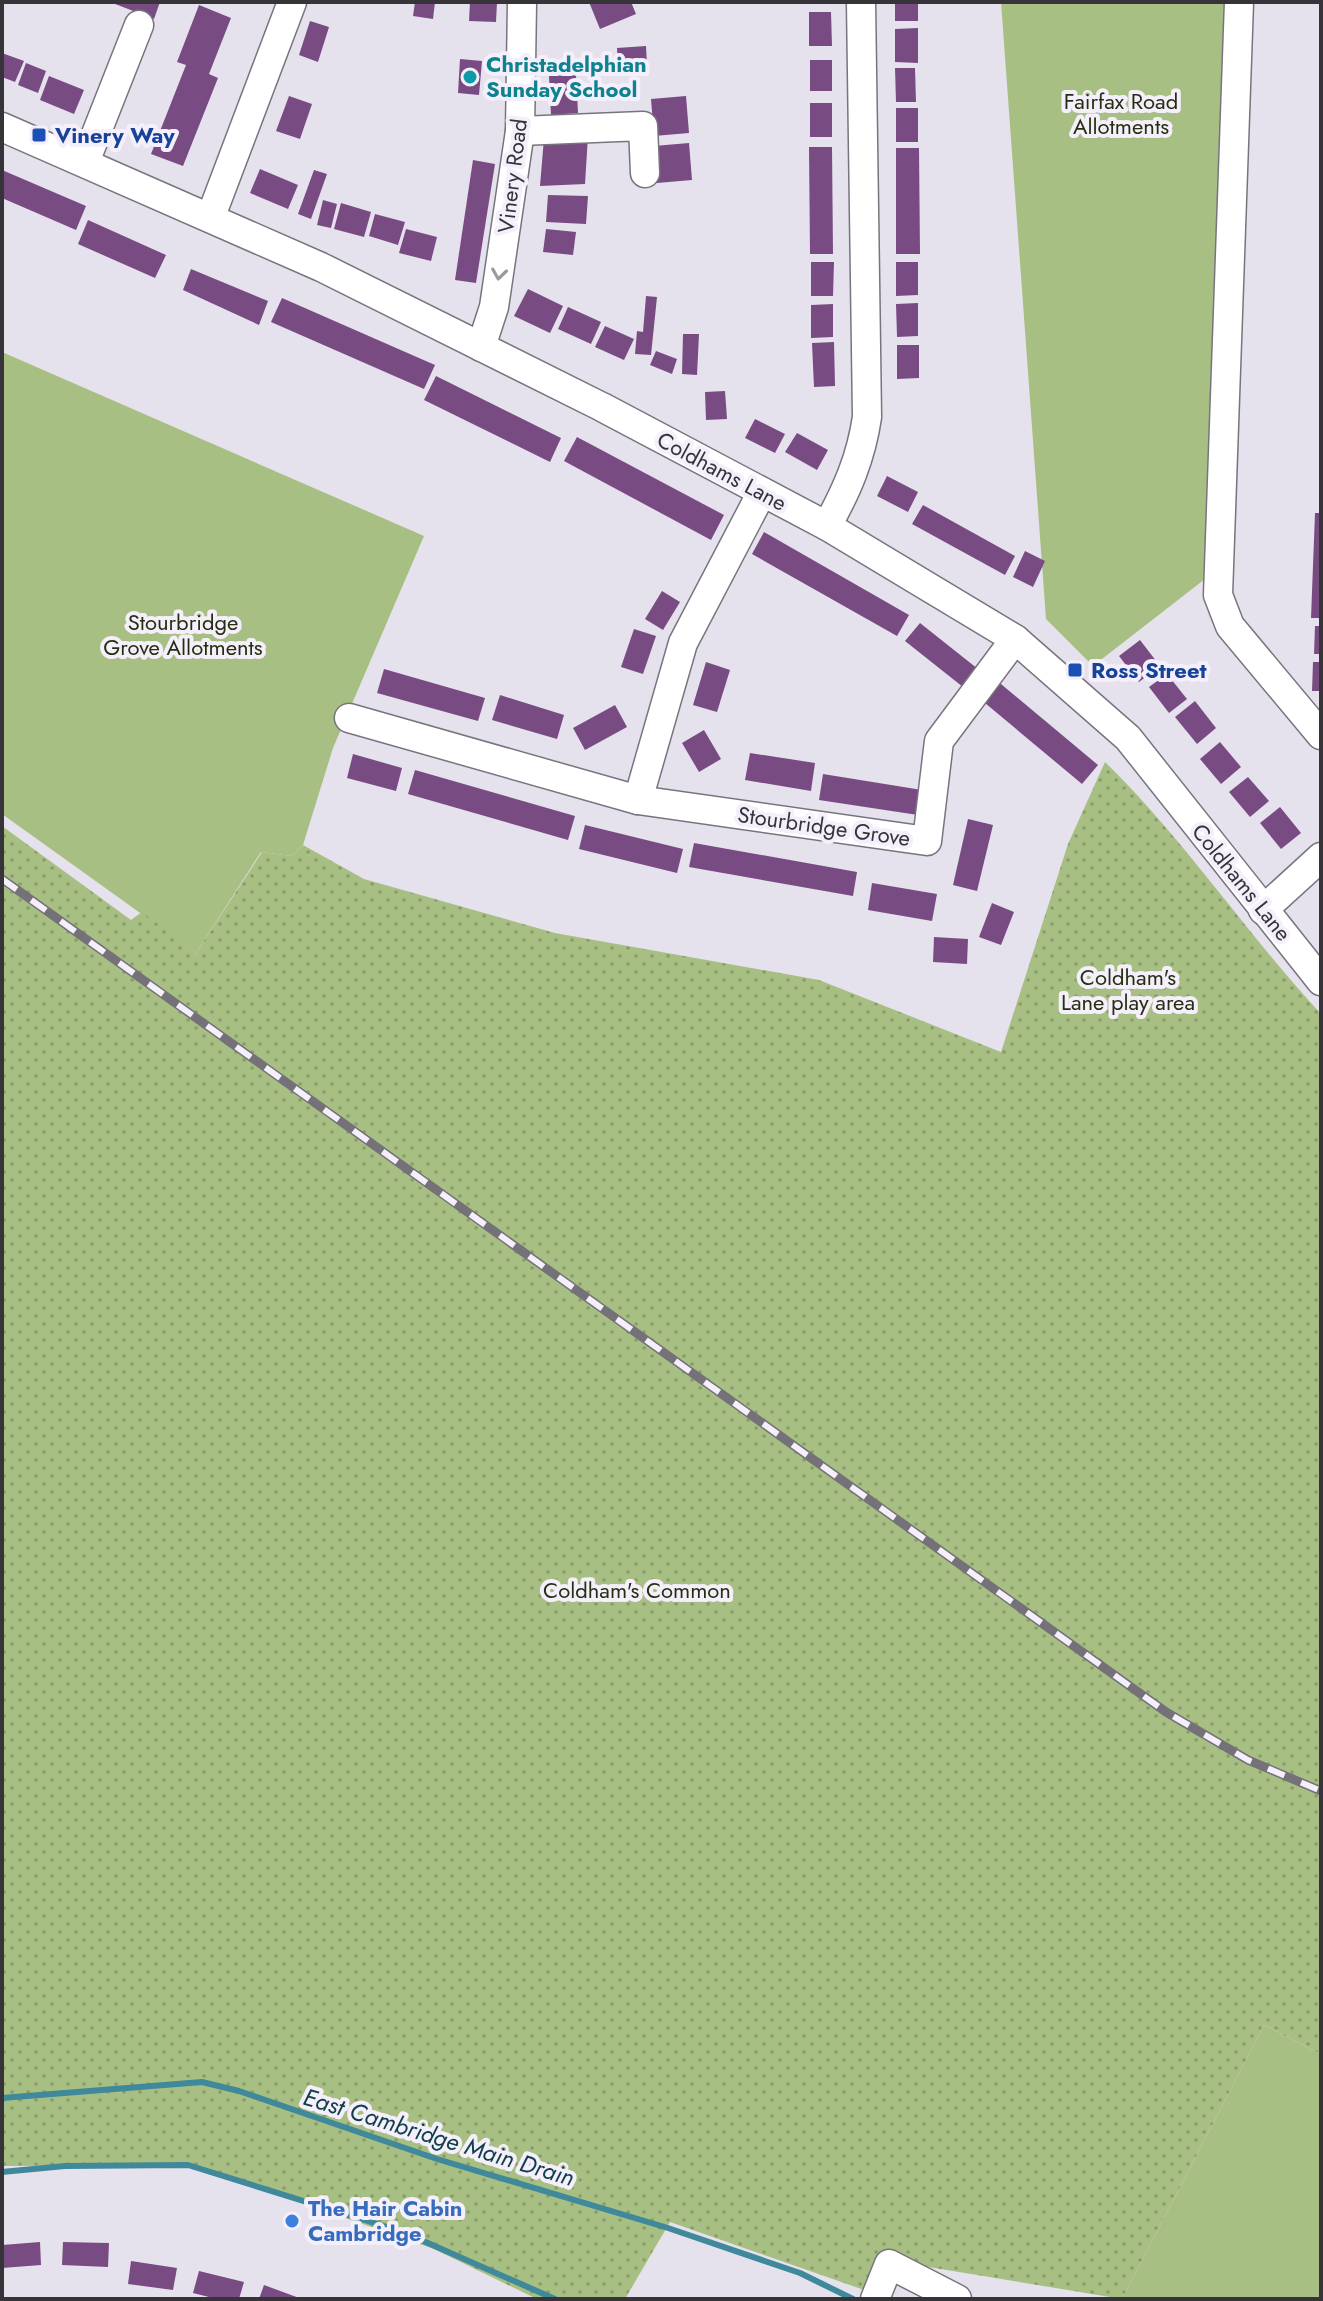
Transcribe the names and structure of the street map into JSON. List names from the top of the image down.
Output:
{
  "streets": {
    "street": ["Vinery Road", "Coldhams Lane", "Stourbridge Grove"]
  },
  "crossings": [
    ["Vinery Road", "Coldhams Lane"],
    ["Coldhams Lane", "Stourbridge Grove"]
  ],
  "one_way": ["Vinery Road"],
  "water": ["East Cambridge Main Drain"],
  "parks": [
    "Fairfax Road Allotments",
    "Stourbridge Grove Allotments",
    "Coldham's Lane play area",
    "Coldham's Common"
  ],
  "places": {
    "other": ["Christadelphian Sunday School", "The Hair Cabin Cambridge"],
    "transit": ["Vinery Way", "Ross Street"]
  }
}
